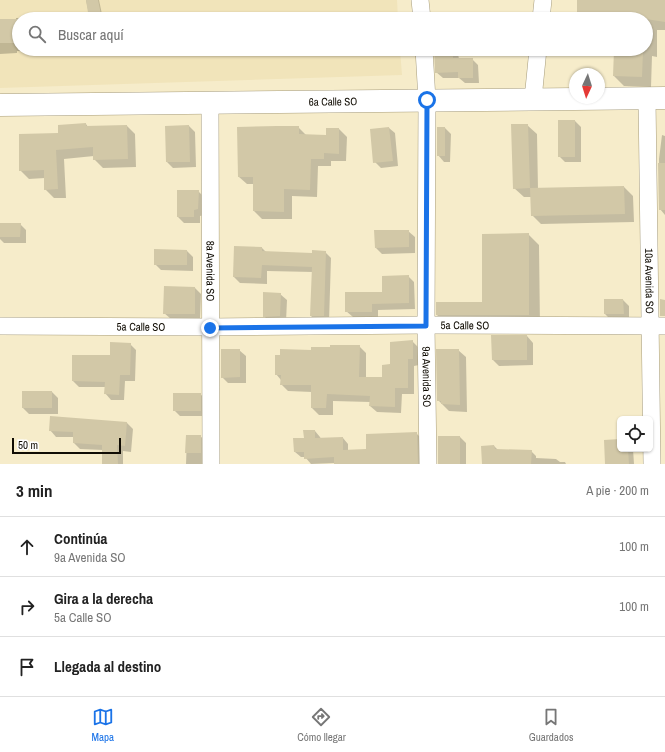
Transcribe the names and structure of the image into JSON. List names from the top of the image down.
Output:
{
  "streets": {
    "street": [
      "6a Calle SO",
      "8a Avenida SO",
      "10a Avenida SO",
      "5a Calle SO",
      "9a Avenida SO"
    ]
  },
  "crossings": [
    ["6a Calle SO", "8a Avenida SO"],
    ["6a Calle SO", "10a Avenida SO"],
    ["6a Calle SO", "9a Avenida SO"],
    ["8a Avenida SO", "5a Calle SO"],
    ["10a Avenida SO", "5a Calle SO"],
    ["5a Calle SO", "9a Avenida SO"]
  ],
  "scale_bar": "50 m",
  "north": "bottom",
  "page": {
    "search": "Buscar aquí",
    "scale": "50 m",
    "heading": ["3 min", "A pie · 200 m"],
    "list": [
      ["Continúa", "9a Avenida SO", "100 m"],
      ["Gira a la derecha", "5a Calle SO", "100 m"],
      "Llegada al destino"
    ],
    "nav": ["Mapa", "Cómo llegar", "Guardados"]
  }
}
